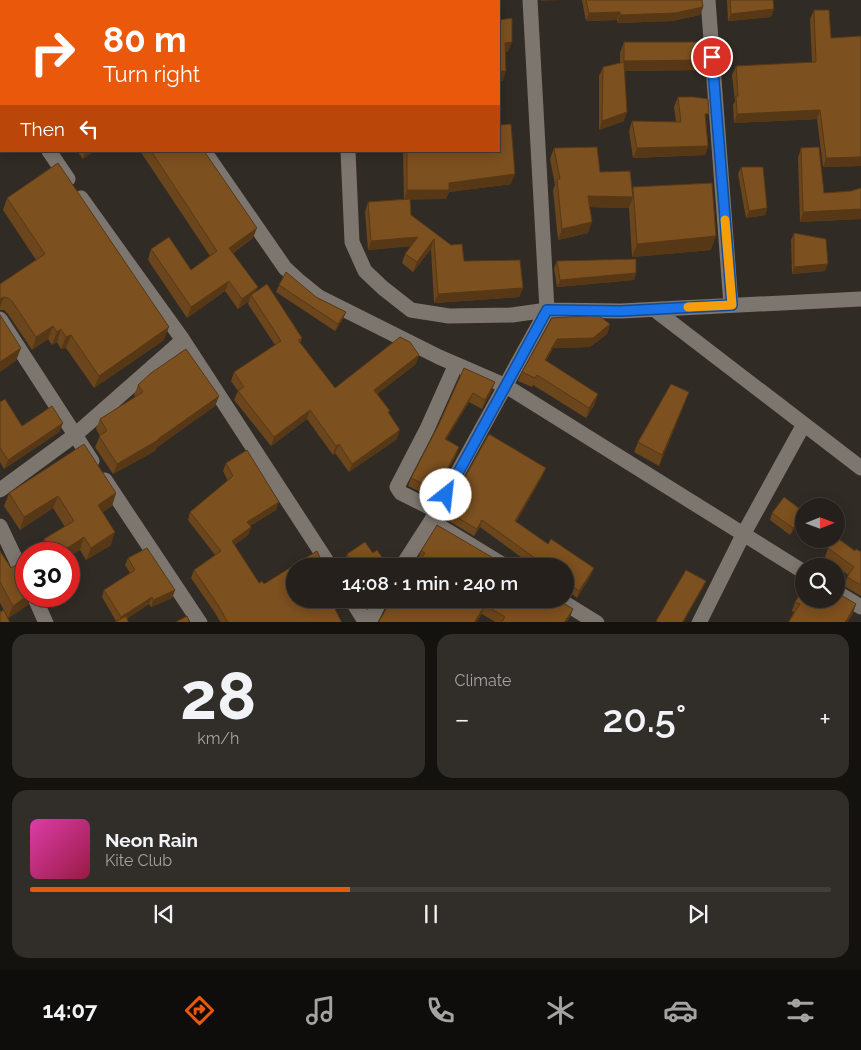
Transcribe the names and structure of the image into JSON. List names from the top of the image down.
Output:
{
  "north": "right",
  "page": {
    "turn": ["80 m", "Turn right"],
    "then": "Then",
    "limit": "30",
    "trip": "14:08 · 1 min · 240 m",
    "tile": [
      ["28", "km/h"],
      "Climate"
    ],
    "heat": ["−", "20.5°", "+"],
    "song": ["Neon Rain", "Kite Club"],
    "tabs": "14:07"
  }
}
